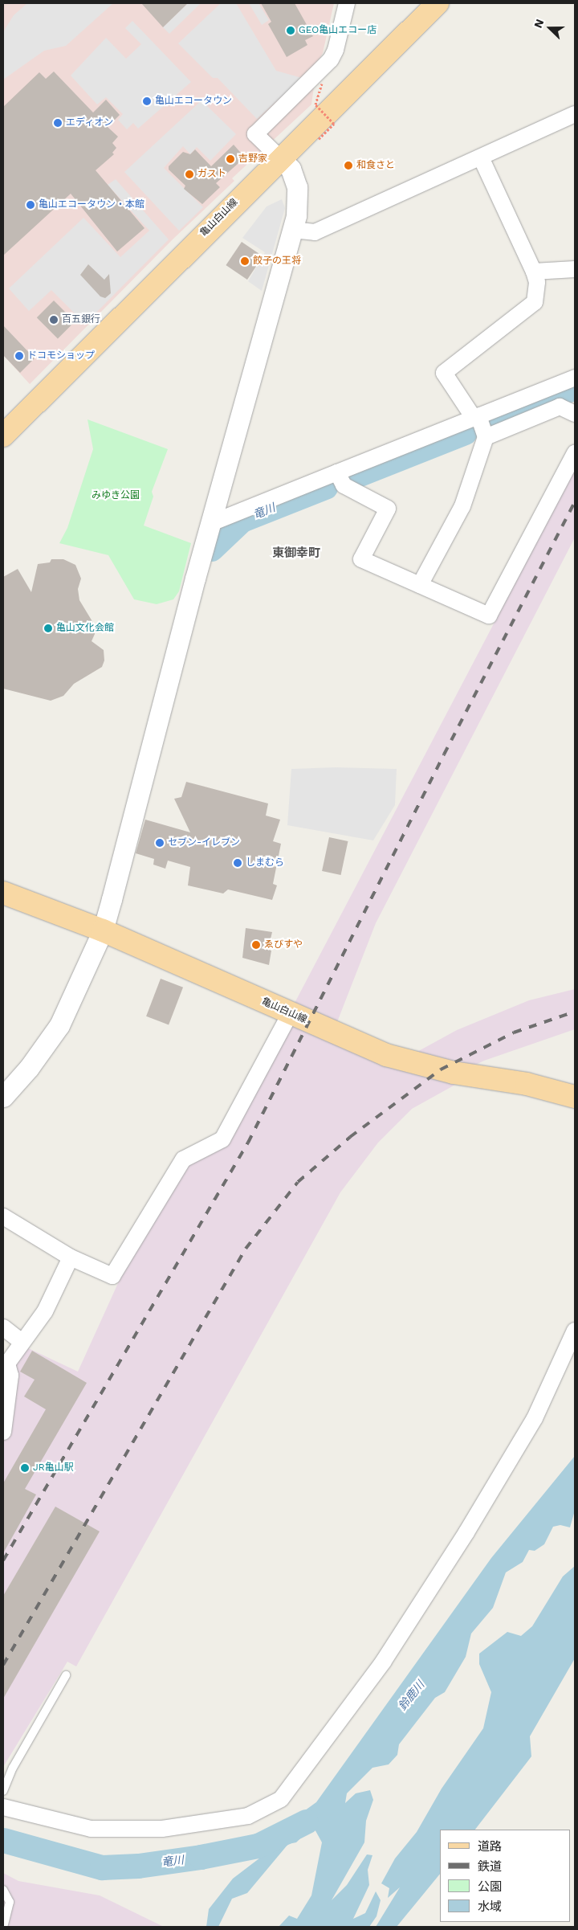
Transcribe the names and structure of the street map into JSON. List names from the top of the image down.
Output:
{
  "streets": {
    "main road": ["亀山白山線"]
  },
  "districts": ["東御幸町"],
  "water": ["竜川", "鈴鹿川"],
  "parks": ["みゆき公園"],
  "places": [
    "GEO亀山エコー店",
    "亀山エコータウン",
    "エディオン",
    "吉野家",
    "和食さと",
    "ガスト",
    "亀山エコータウン・本館",
    "餃子の王将",
    "百五銀行",
    "ドコモショップ",
    "亀山文化会館",
    "セブン-イレブン",
    "しまむら",
    "ゑびすや",
    "JR亀山駅"
  ],
  "legend": [
    "道路",
    "鉄道",
    "公園",
    "水域"
  ],
  "north": "left"
}
